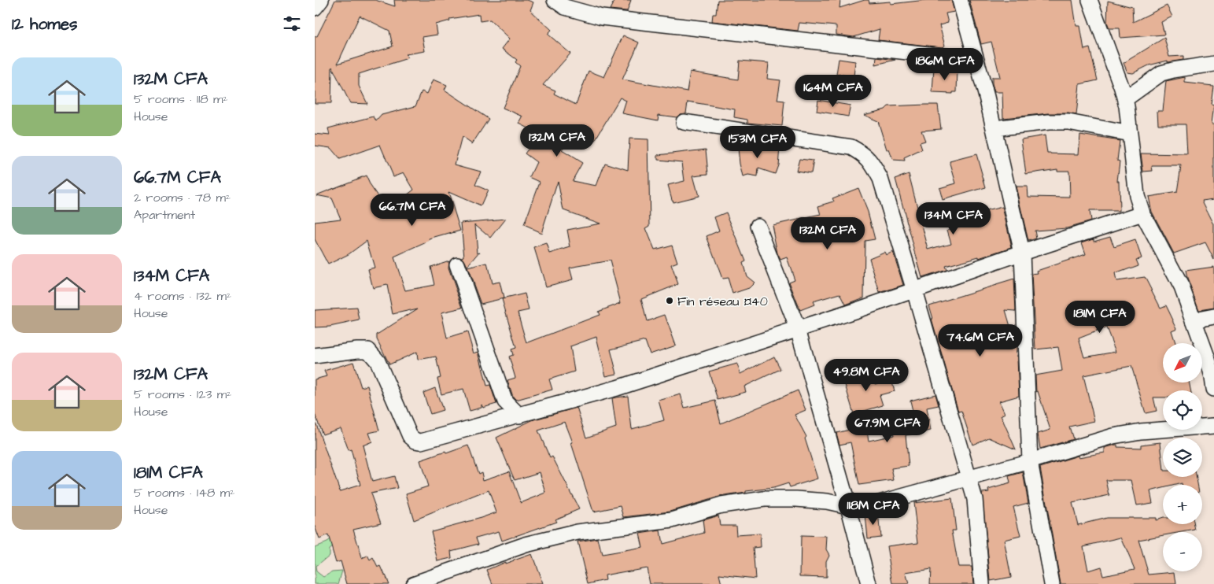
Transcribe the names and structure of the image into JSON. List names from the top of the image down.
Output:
{
  "places": ["Fin réseau ¤40"],
  "north": "bottom left",
  "page": {
    "heading": "12 homes",
    "list": [
      {
        "name": "132M CFA",
        "note": "5 rooms · 118 m² · House"
      },
      {
        "name": "66.7M CFA",
        "note": "2 rooms · 78 m² · Apartment"
      },
      {
        "name": "134M CFA",
        "note": "4 rooms · 132 m² · House"
      },
      {
        "name": "132M CFA",
        "note": "5 rooms · 123 m² · House"
      },
      {
        "name": "181M CFA",
        "note": "5 rooms · 148 m² · House"
      }
    ],
    "price": [
      "186M CFA",
      "164M CFA",
      "132M CFA",
      "153M CFA",
      "66.7M CFA",
      "134M CFA",
      "132M CFA",
      "181M CFA",
      "74.6M CFA",
      "49.8M CFA",
      "67.9M CFA",
      "118M CFA"
    ],
    "map_buttons": ["+", "−"]
  }
}
